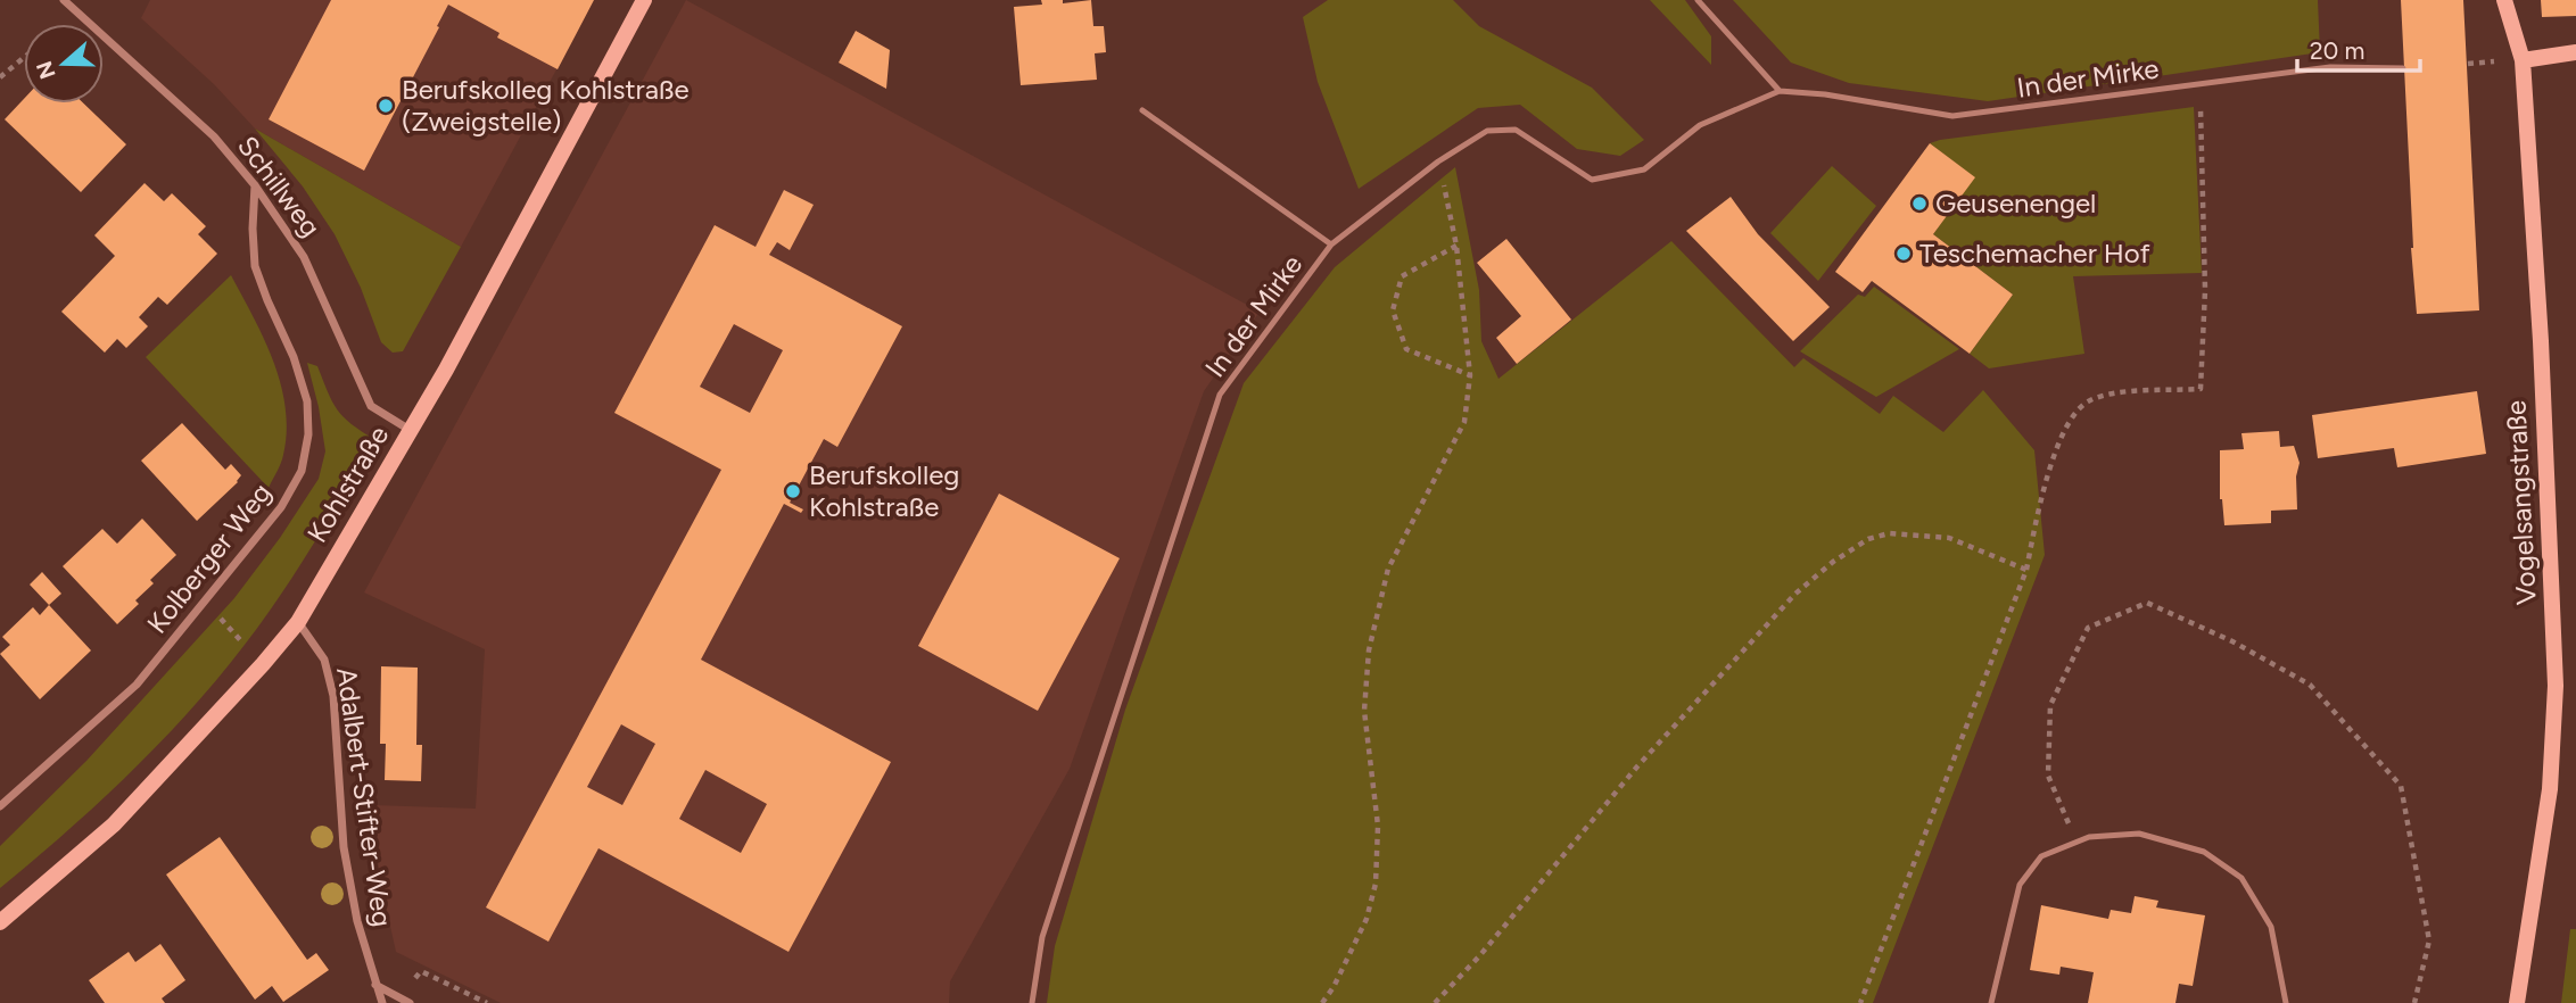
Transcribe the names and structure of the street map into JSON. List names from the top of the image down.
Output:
{
  "streets": {
    "street": [
      "Schillweg",
      "Kohlstraße",
      "Vogelsangstraße",
      "Kolberger Weg",
      "Adalbert-Stifter-Weg"
    ],
    "lane": ["In der Mirke"]
  },
  "crossings": [
    ["Schillweg", "Kohlstraße"],
    ["Schillweg", "Kolberger Weg"],
    ["Kohlstraße", "Adalbert-Stifter-Weg"]
  ],
  "places": [
    "Berufskolleg Kohlstraße (Zweigstelle)",
    "Geusenengel",
    "Teschemacher Hof",
    "Berufskolleg Kohlstraße"
  ],
  "scale_bar": "20 m",
  "north": "left"
}
